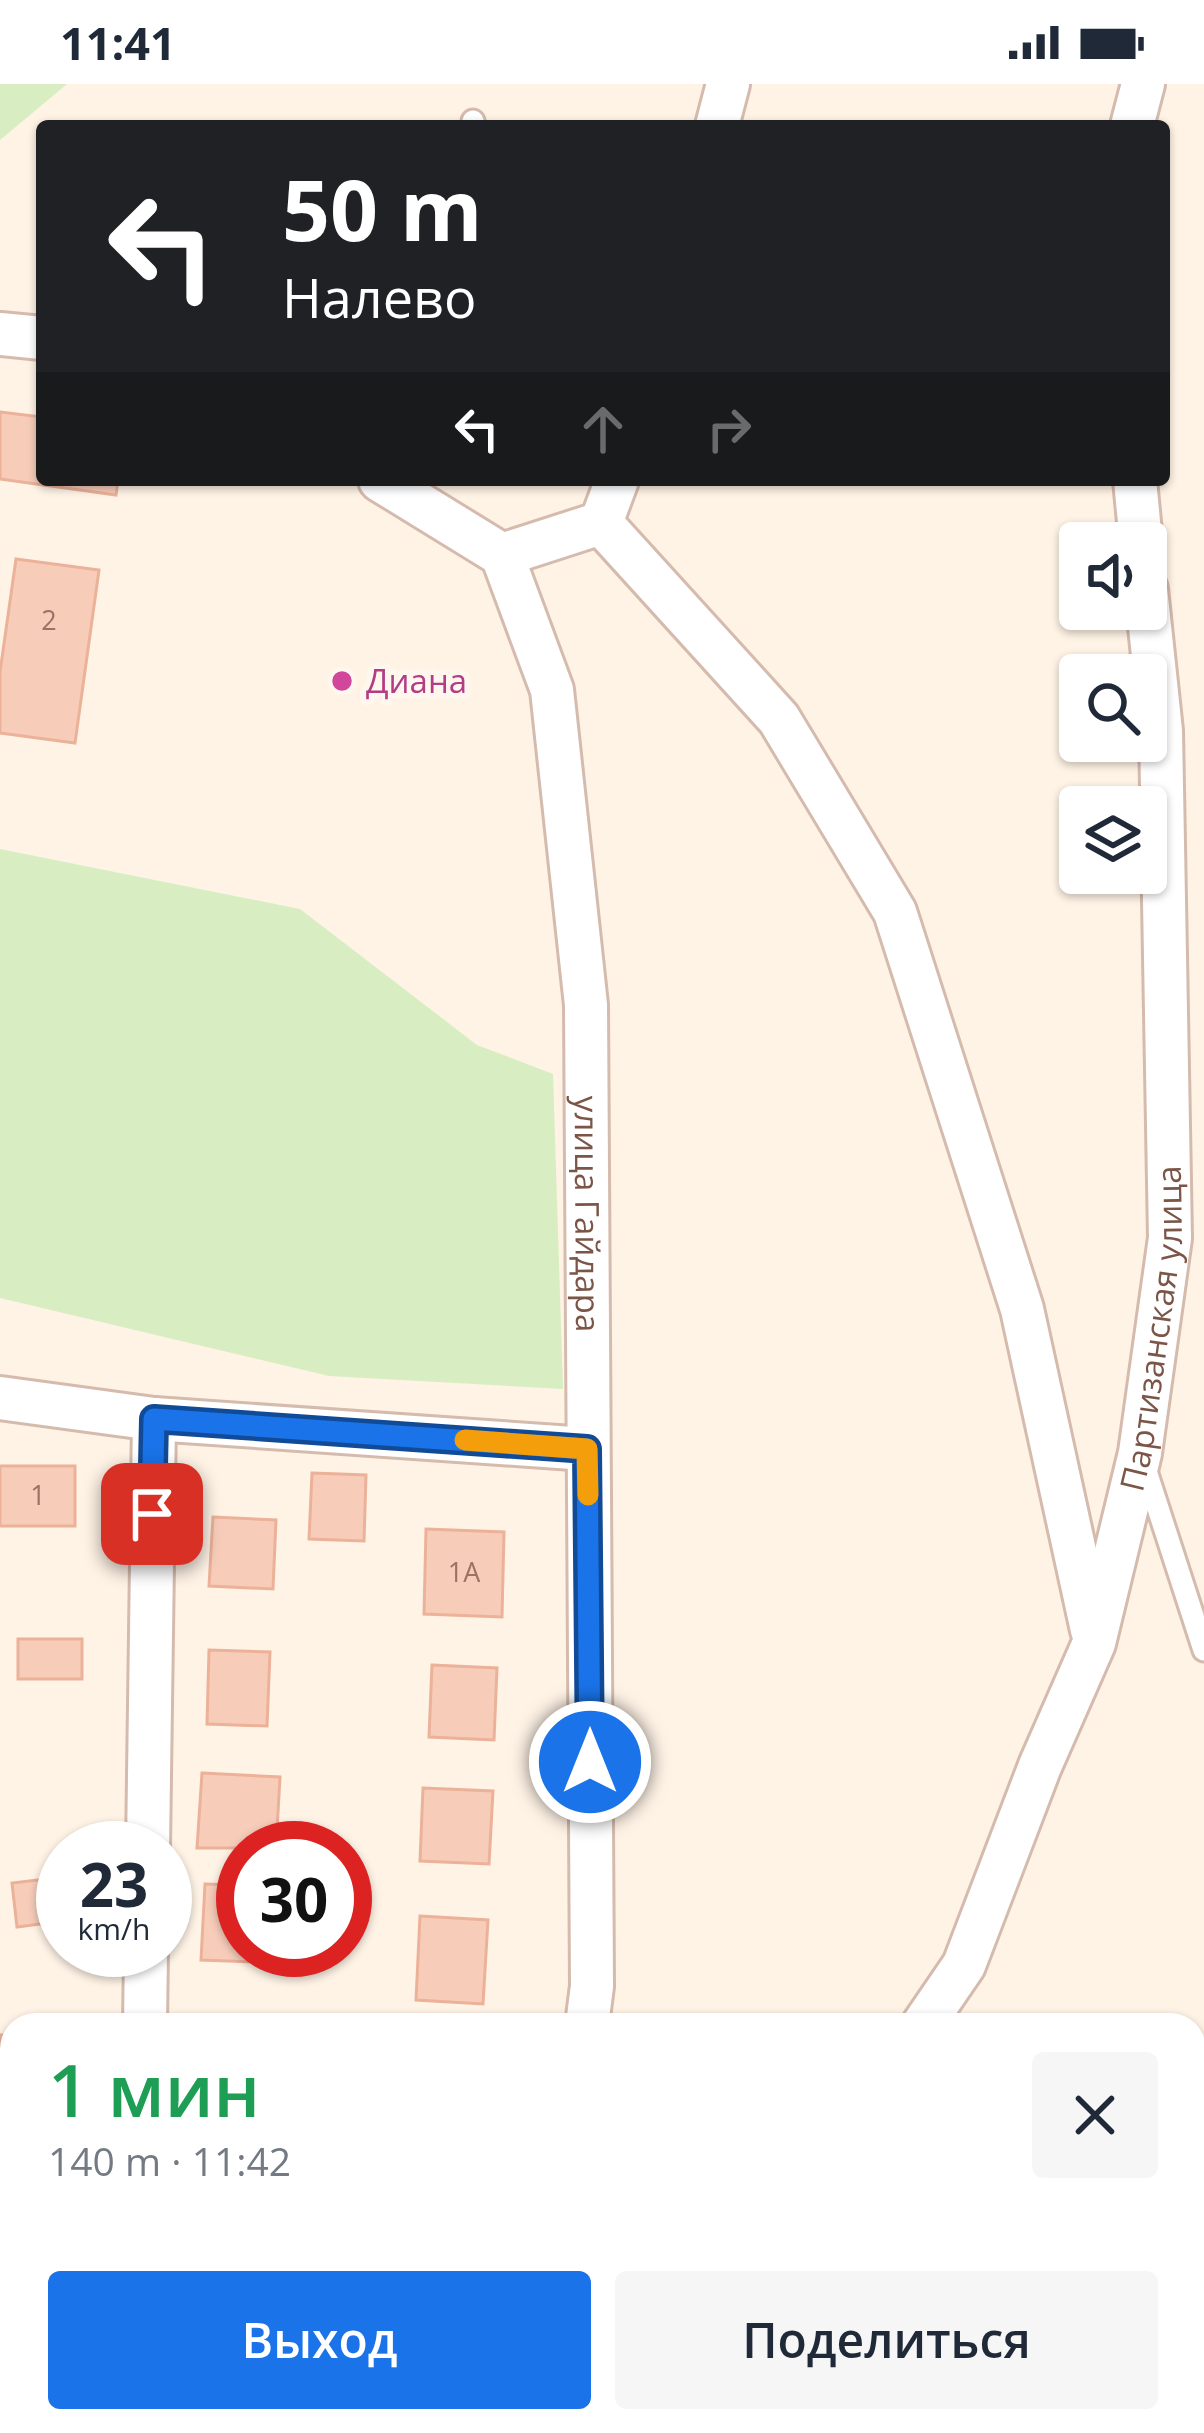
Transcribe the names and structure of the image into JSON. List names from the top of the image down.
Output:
{
  "streets": {
    "street": ["улица Гайдара", "Партизанская улица"]
  },
  "places": ["Диана"],
  "house_numbers": ["2", "1", "1А"],
  "page": {
    "status": "11:41",
    "turn": ["50 m", "Налево"],
    "speed": "23 km/h",
    "limit": "30",
    "heading": ["1 мин", "140 m · 11:42"],
    "buttons": ["Выход", "Поделиться"]
  }
}
